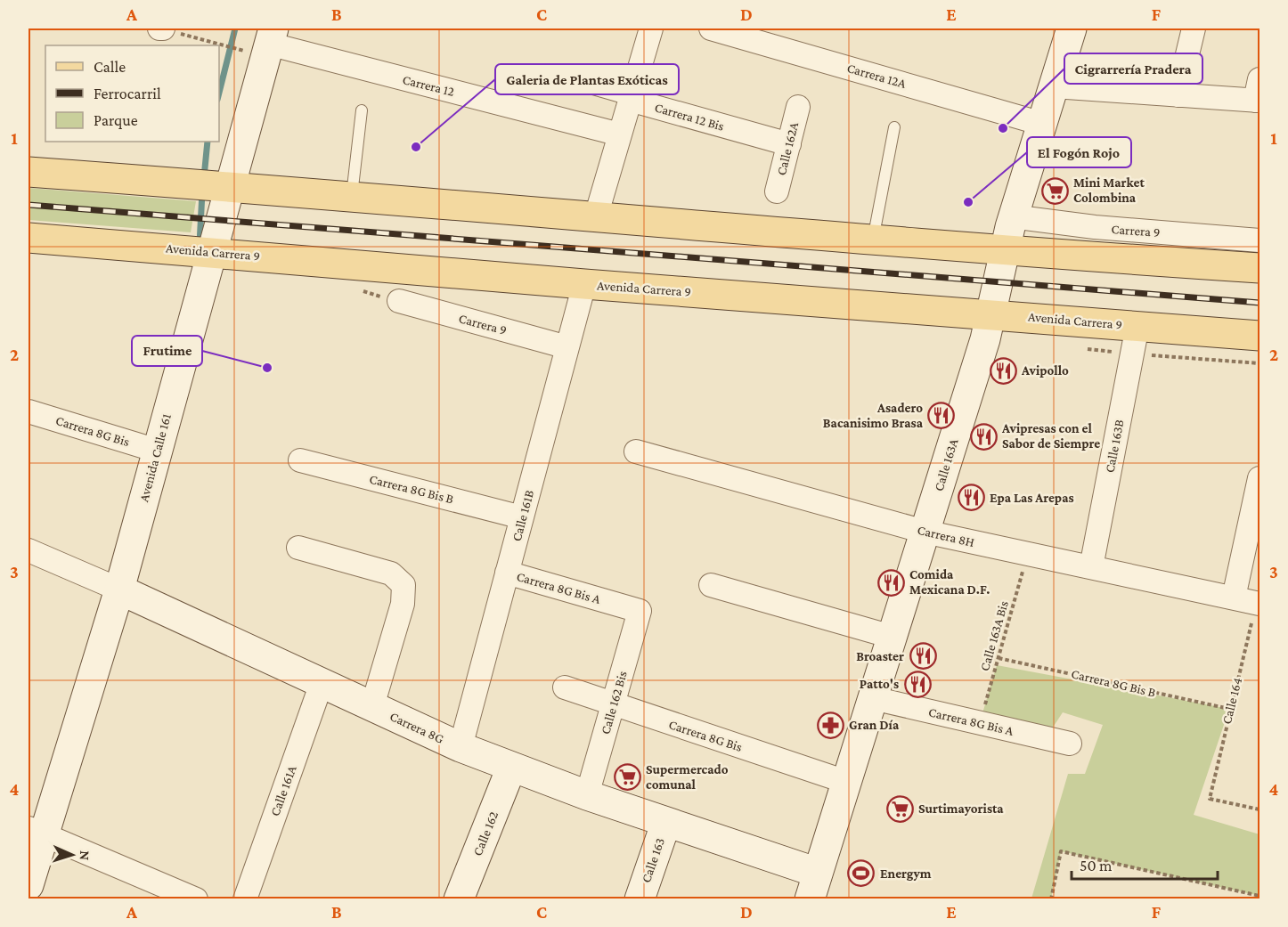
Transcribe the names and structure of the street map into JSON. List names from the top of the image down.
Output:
{
  "streets": {
    "main road": [
      "Avenida Carrera 9",
      "Avenida Calle 161",
      "Calle 163A",
      "Carrera 8G",
      "Calle 162",
      "Calle 163"
    ],
    "street": [
      "Carrera 12A",
      "Carrera 12",
      "Carrera 12 Bis",
      "Calle 162A",
      "Carrera 9",
      "Carrera 8G Bis",
      "Calle 163B",
      "Carrera 8G Bis B",
      "Calle 161B",
      "Carrera 8H",
      "Carrera 8G Bis A",
      "Calle 162 Bis",
      "Calle 161A"
    ],
    "path": ["Calle 163A Bis", "Calle 164"]
  },
  "crossings": [
    ["Carrera 12A", "Calle 163A"],
    ["Carrera 12", "Avenida Calle 161"],
    ["Carrera 12 Bis", "Calle 162A"],
    ["Carrera 9", "Calle 163A"],
    ["Carrera 9", "Calle 161B"],
    ["Avenida Carrera 9", "Calle 163B"],
    ["Avenida Carrera 9", "Avenida Calle 161"],
    ["Avenida Carrera 9", "Calle 163A"],
    ["Avenida Carrera 9", "Calle 161B"],
    ["Carrera 8G Bis", "Avenida Calle 161"],
    ["Carrera 8G Bis", "Calle 163A"],
    ["Carrera 8G Bis", "Calle 162 Bis"],
    ["Calle 163B", "Carrera 8H"],
    ["Avenida Calle 161", "Carrera 8G"],
    ["Calle 163A", "Carrera 8H"],
    ["Calle 163A", "Carrera 8G Bis A"],
    ["Calle 163A", "Carrera 8G"],
    ["Carrera 8G Bis B", "Calle 161B"],
    ["Carrera 8G Bis B", "Calle 163A Bis"],
    ["Carrera 8G Bis B", "Calle 164"],
    ["Calle 161B", "Carrera 8G Bis A"],
    ["Calle 161B", "Carrera 8G"],
    ["Carrera 8H", "Calle 163A Bis"],
    ["Carrera 8H", "Calle 164"],
    ["Carrera 8G Bis A", "Calle 163A Bis"],
    ["Carrera 8G Bis A", "Calle 162 Bis"],
    ["Calle 162 Bis", "Carrera 8G"],
    ["Carrera 8G", "Calle 161A"],
    ["Carrera 8G", "Calle 162"],
    ["Carrera 8G", "Calle 163"]
  ],
  "places": {
    "other": [
      "Cigrarrería Pradera",
      "Galeria de Plantas Exóticas",
      "El Fogón Rojo",
      "Frutime"
    ],
    "supermarket": ["Mini Market Colombina", "Supermercado comunal", "Surtimayorista"],
    "restaurant": [
      "Avipollo",
      "Asadero Bacanisimo Brasa",
      "Avipresas con el Sabor de Siempre",
      "Epa Las Arepas",
      "Comida Mexicana D.F.",
      "Broaster",
      "Patto's"
    ],
    "pharmacy": ["Gran Día"],
    "sports": ["Energym"]
  },
  "legend": ["Calle", "Ferrocarril", "Parque"],
  "scale_bar": "50 m",
  "north": "right",
  "grid": {
    "columns": [
      "A",
      "B",
      "C",
      "D",
      "E",
      "F"
    ],
    "rows": [
      "1",
      "2",
      "3",
      "4"
    ]
  }
}
